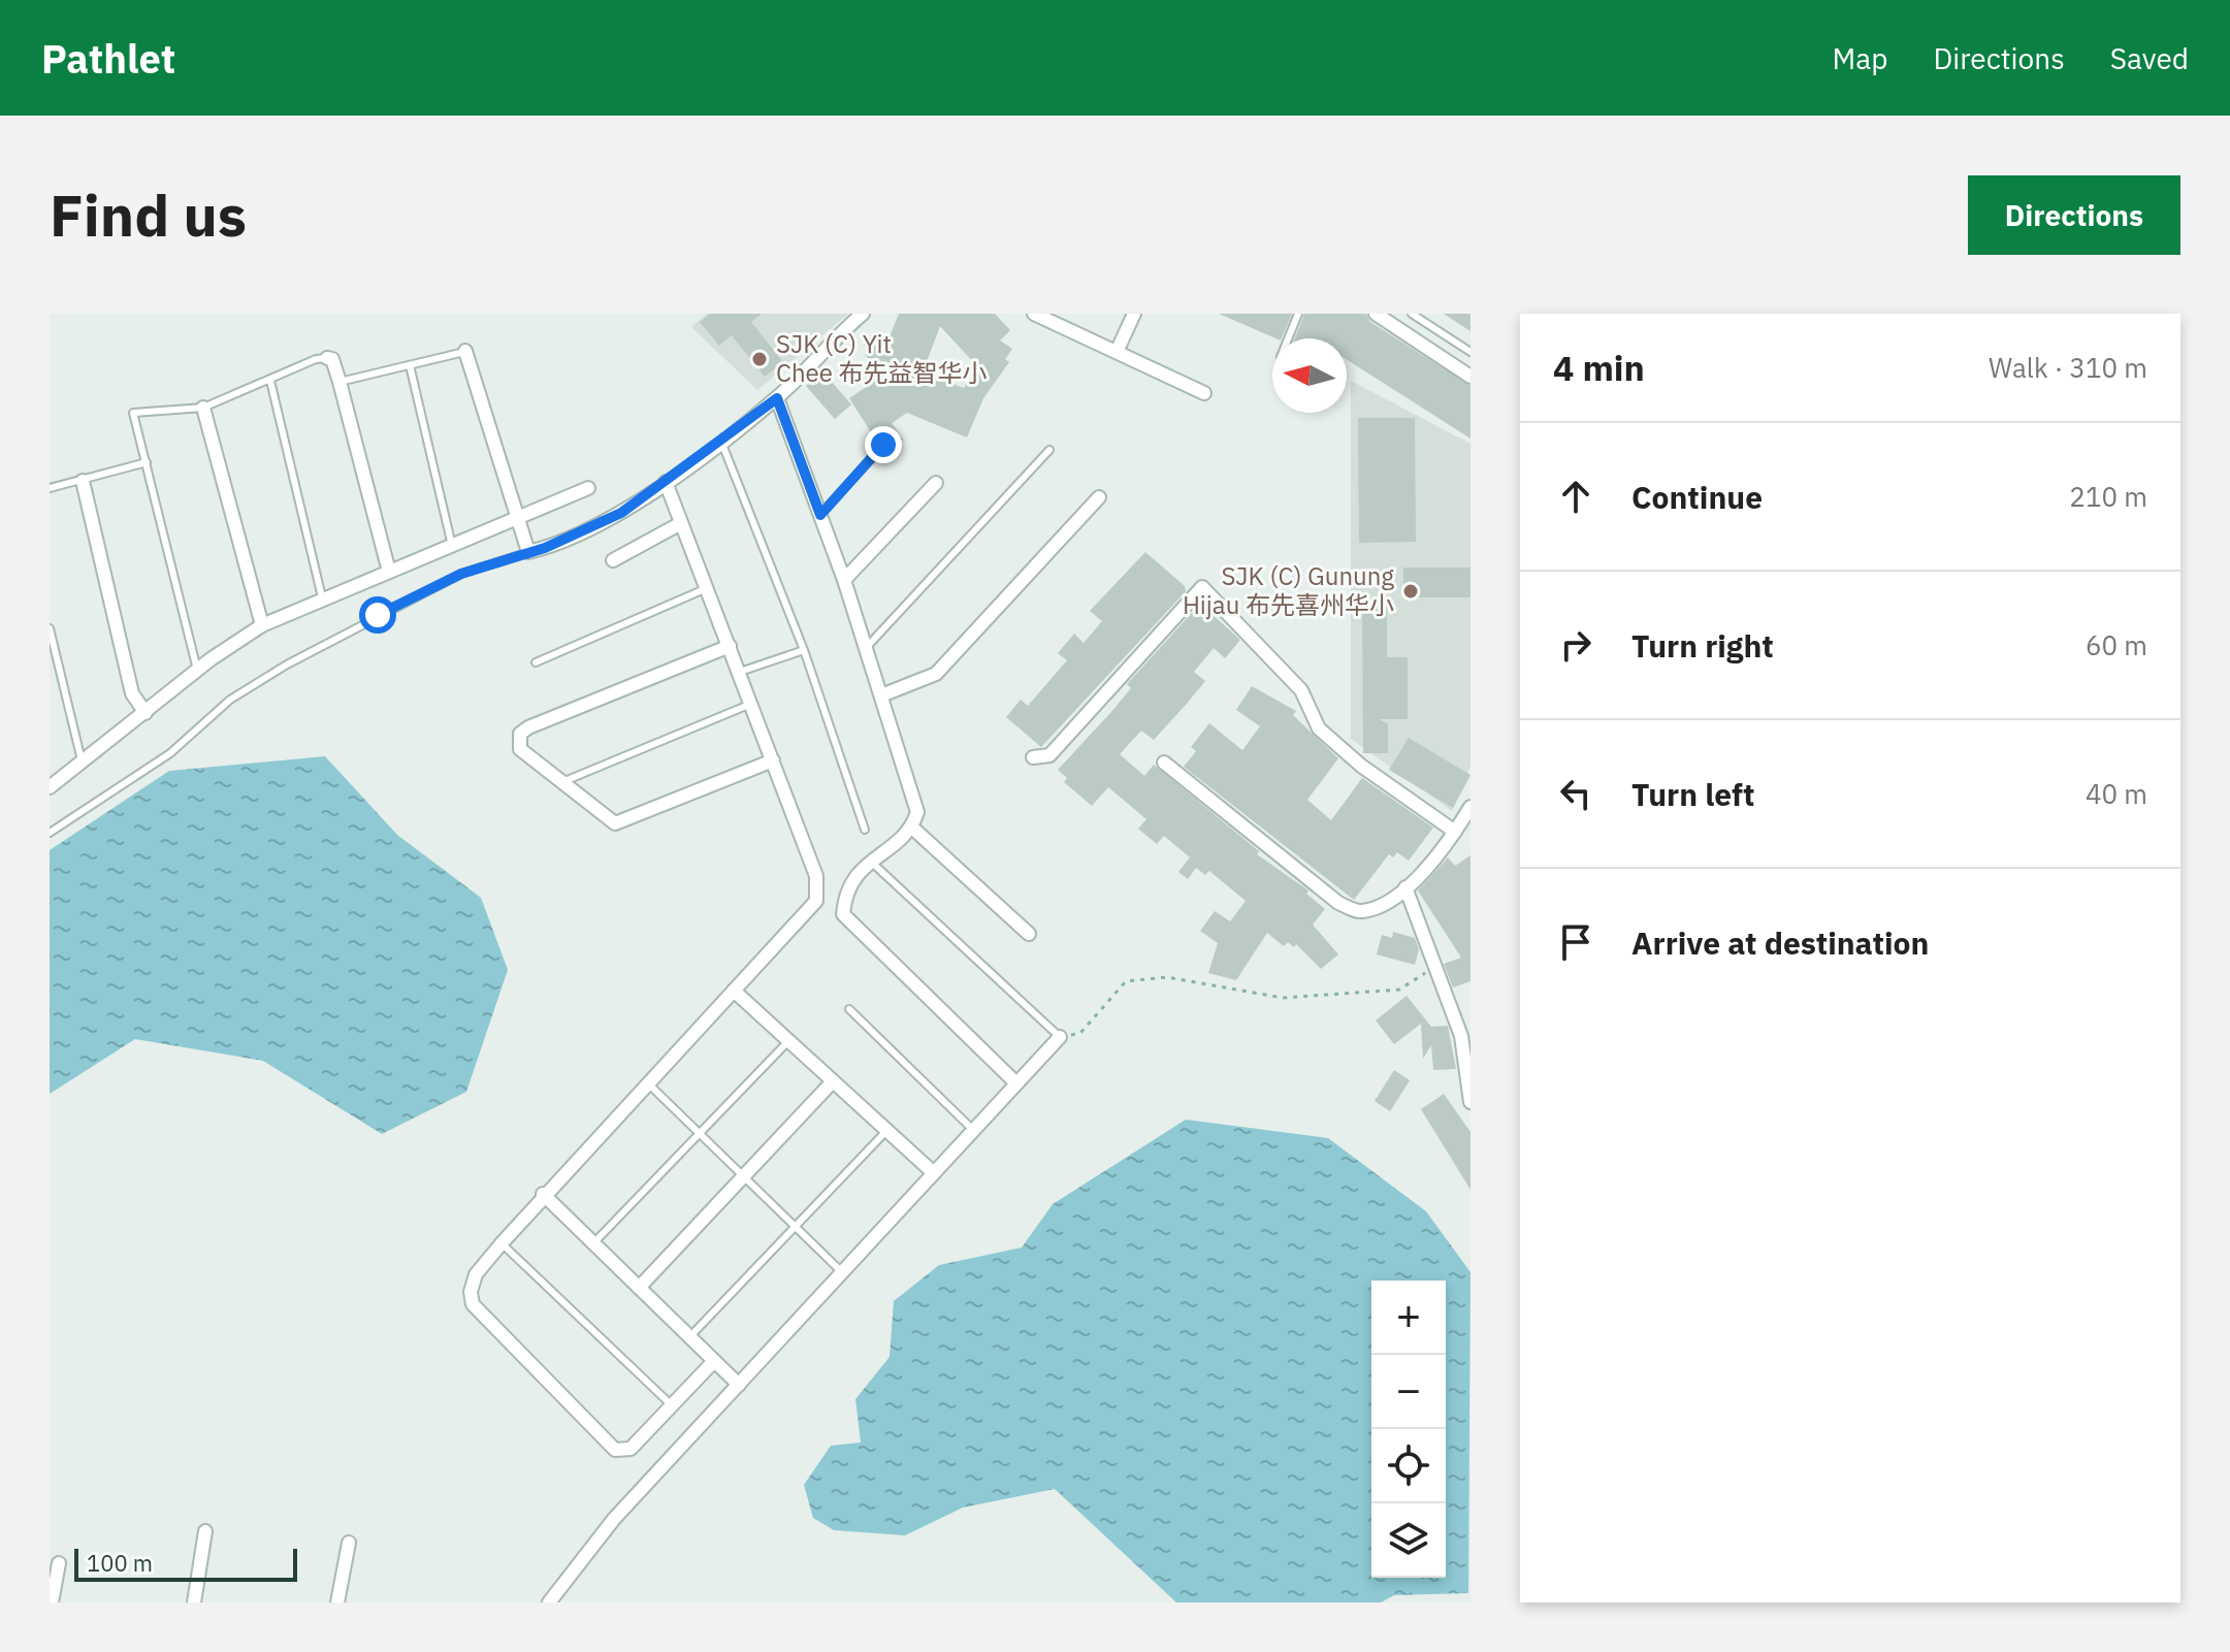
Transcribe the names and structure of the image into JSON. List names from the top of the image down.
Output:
{
  "places": ["SJK (C) Yit Chee 布先益智华小", "SJK (C) Gunung Hijau 布先喜州华小"],
  "scale_bar": "100 m",
  "north": "left",
  "page": {
    "header": "Pathlet",
    "nav": ["Map", "Directions", "Saved"],
    "buttons": "Directions",
    "title": "Find us",
    "heading": ["4 min", "Walk · 310 m"],
    "list": [
      ["Continue", "210 m"],
      ["Turn right", "60 m"],
      ["Turn left", "40 m"],
      "Arrive at destination"
    ],
    "map_buttons": ["+", "−"],
    "scale": "100 m"
  }
}
